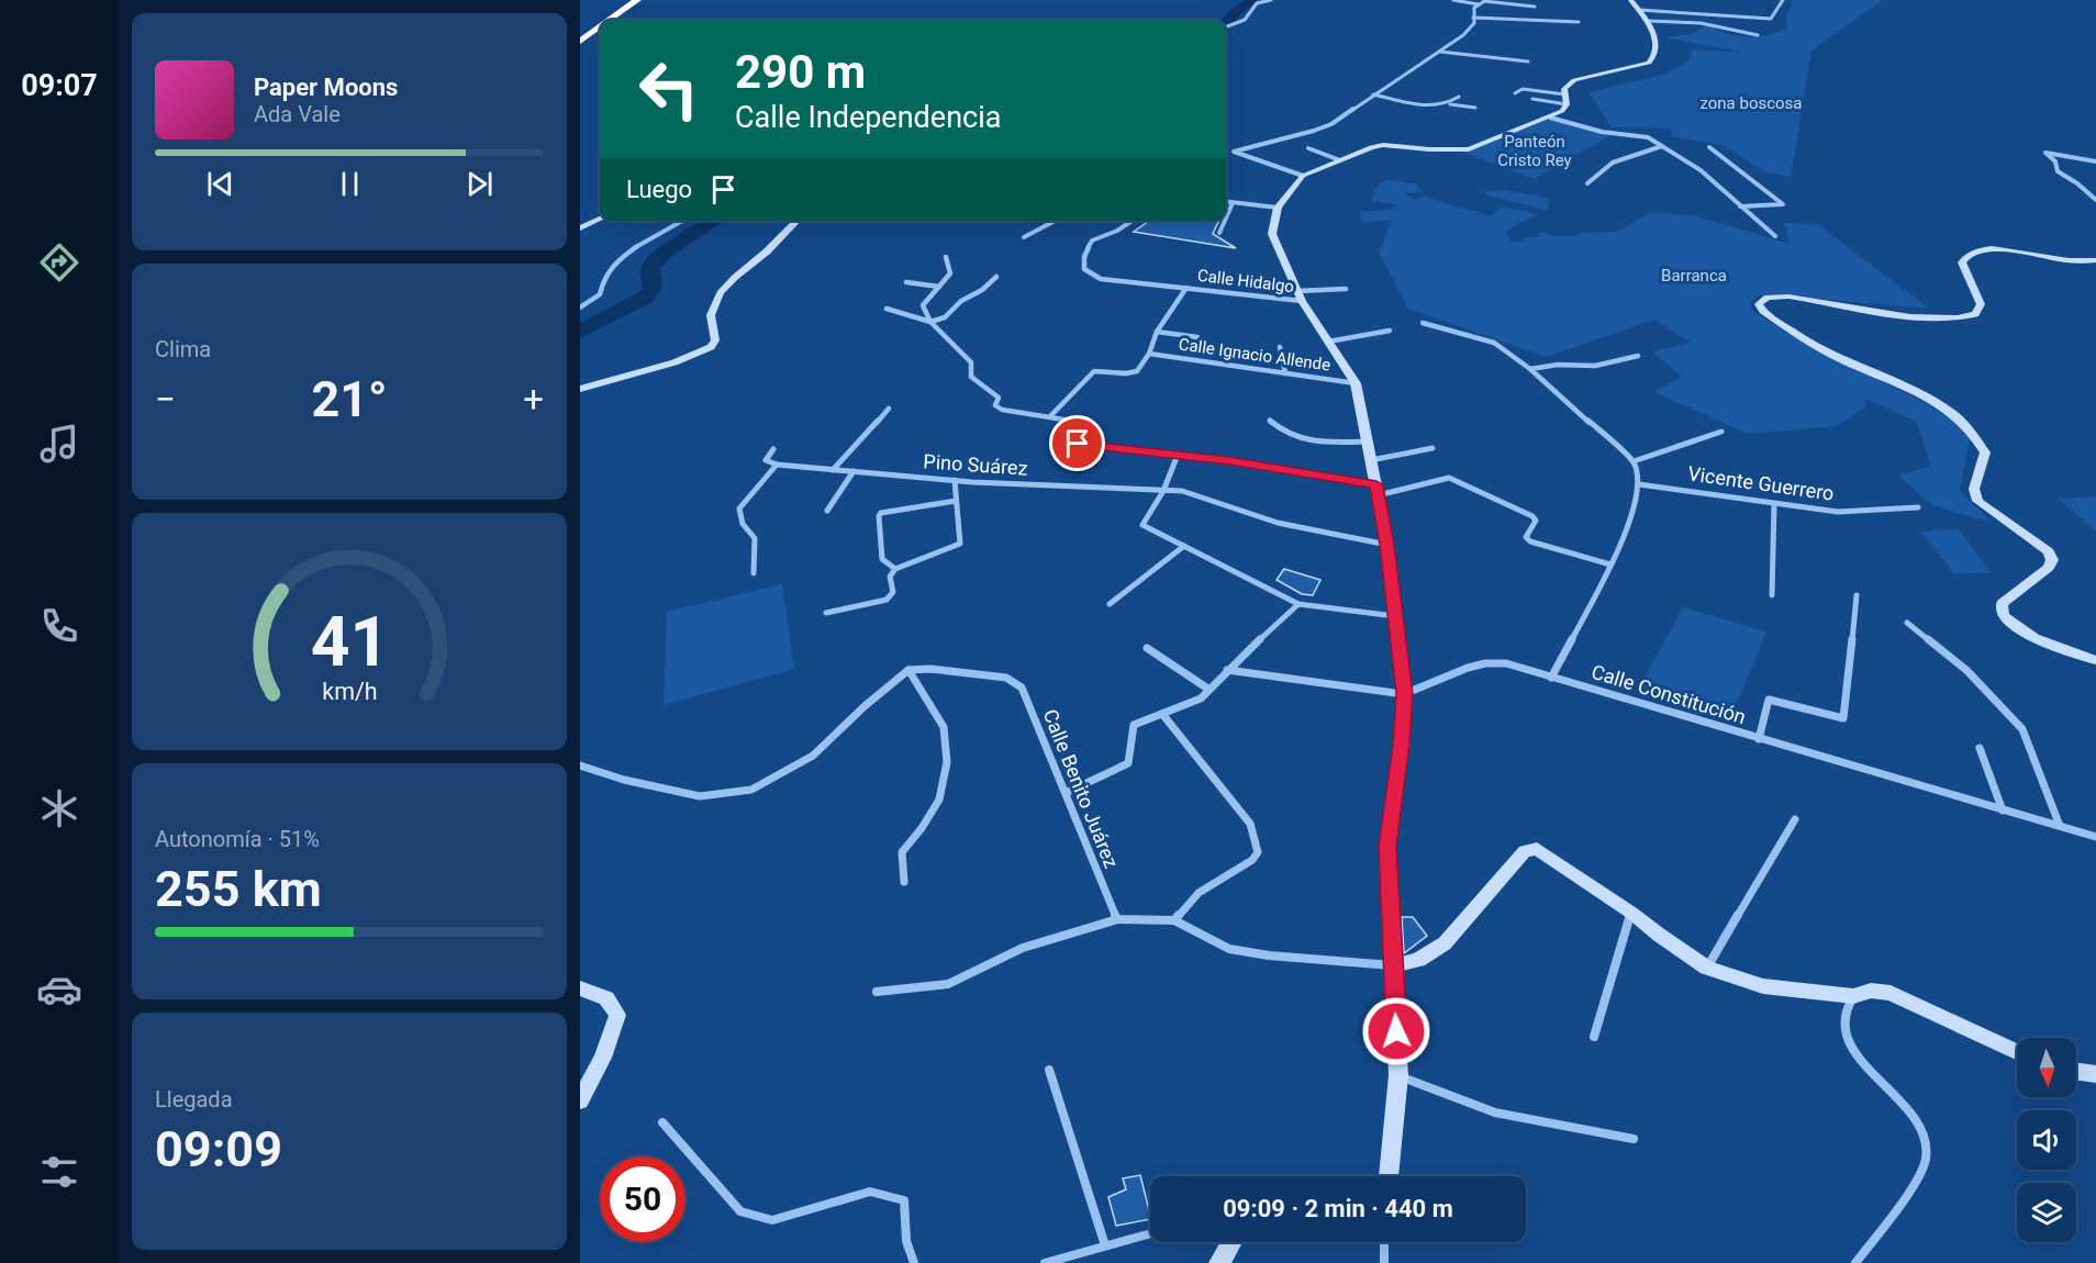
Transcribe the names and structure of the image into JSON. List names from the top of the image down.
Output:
{
  "streets": {
    "street": [
      "Calle Hidalgo",
      "Calle Ignacio Allende",
      "Pino Suárez",
      "Vicente Guerrero",
      "Calle Constitución",
      "Calle Benito Juárez"
    ]
  },
  "parks": ["zona boscosa", "Panteón Cristo Rey", "Barranca"],
  "north": "bottom",
  "page": {
    "tabs": "09:07",
    "turn": ["290 m", "Calle Independencia"],
    "song": ["Paper Moons", "Ada Vale"],
    "then": "Luego",
    "tile": [
      "Clima",
      ["Autonomía · 51%", "255 km"],
      ["Llegada", "09:09"]
    ],
    "heat": ["−", "21°", "+"],
    "limit": "50",
    "trip": "09:09 · 2 min · 440 m",
    "gauge": ["41", "km/h"]
  }
}
